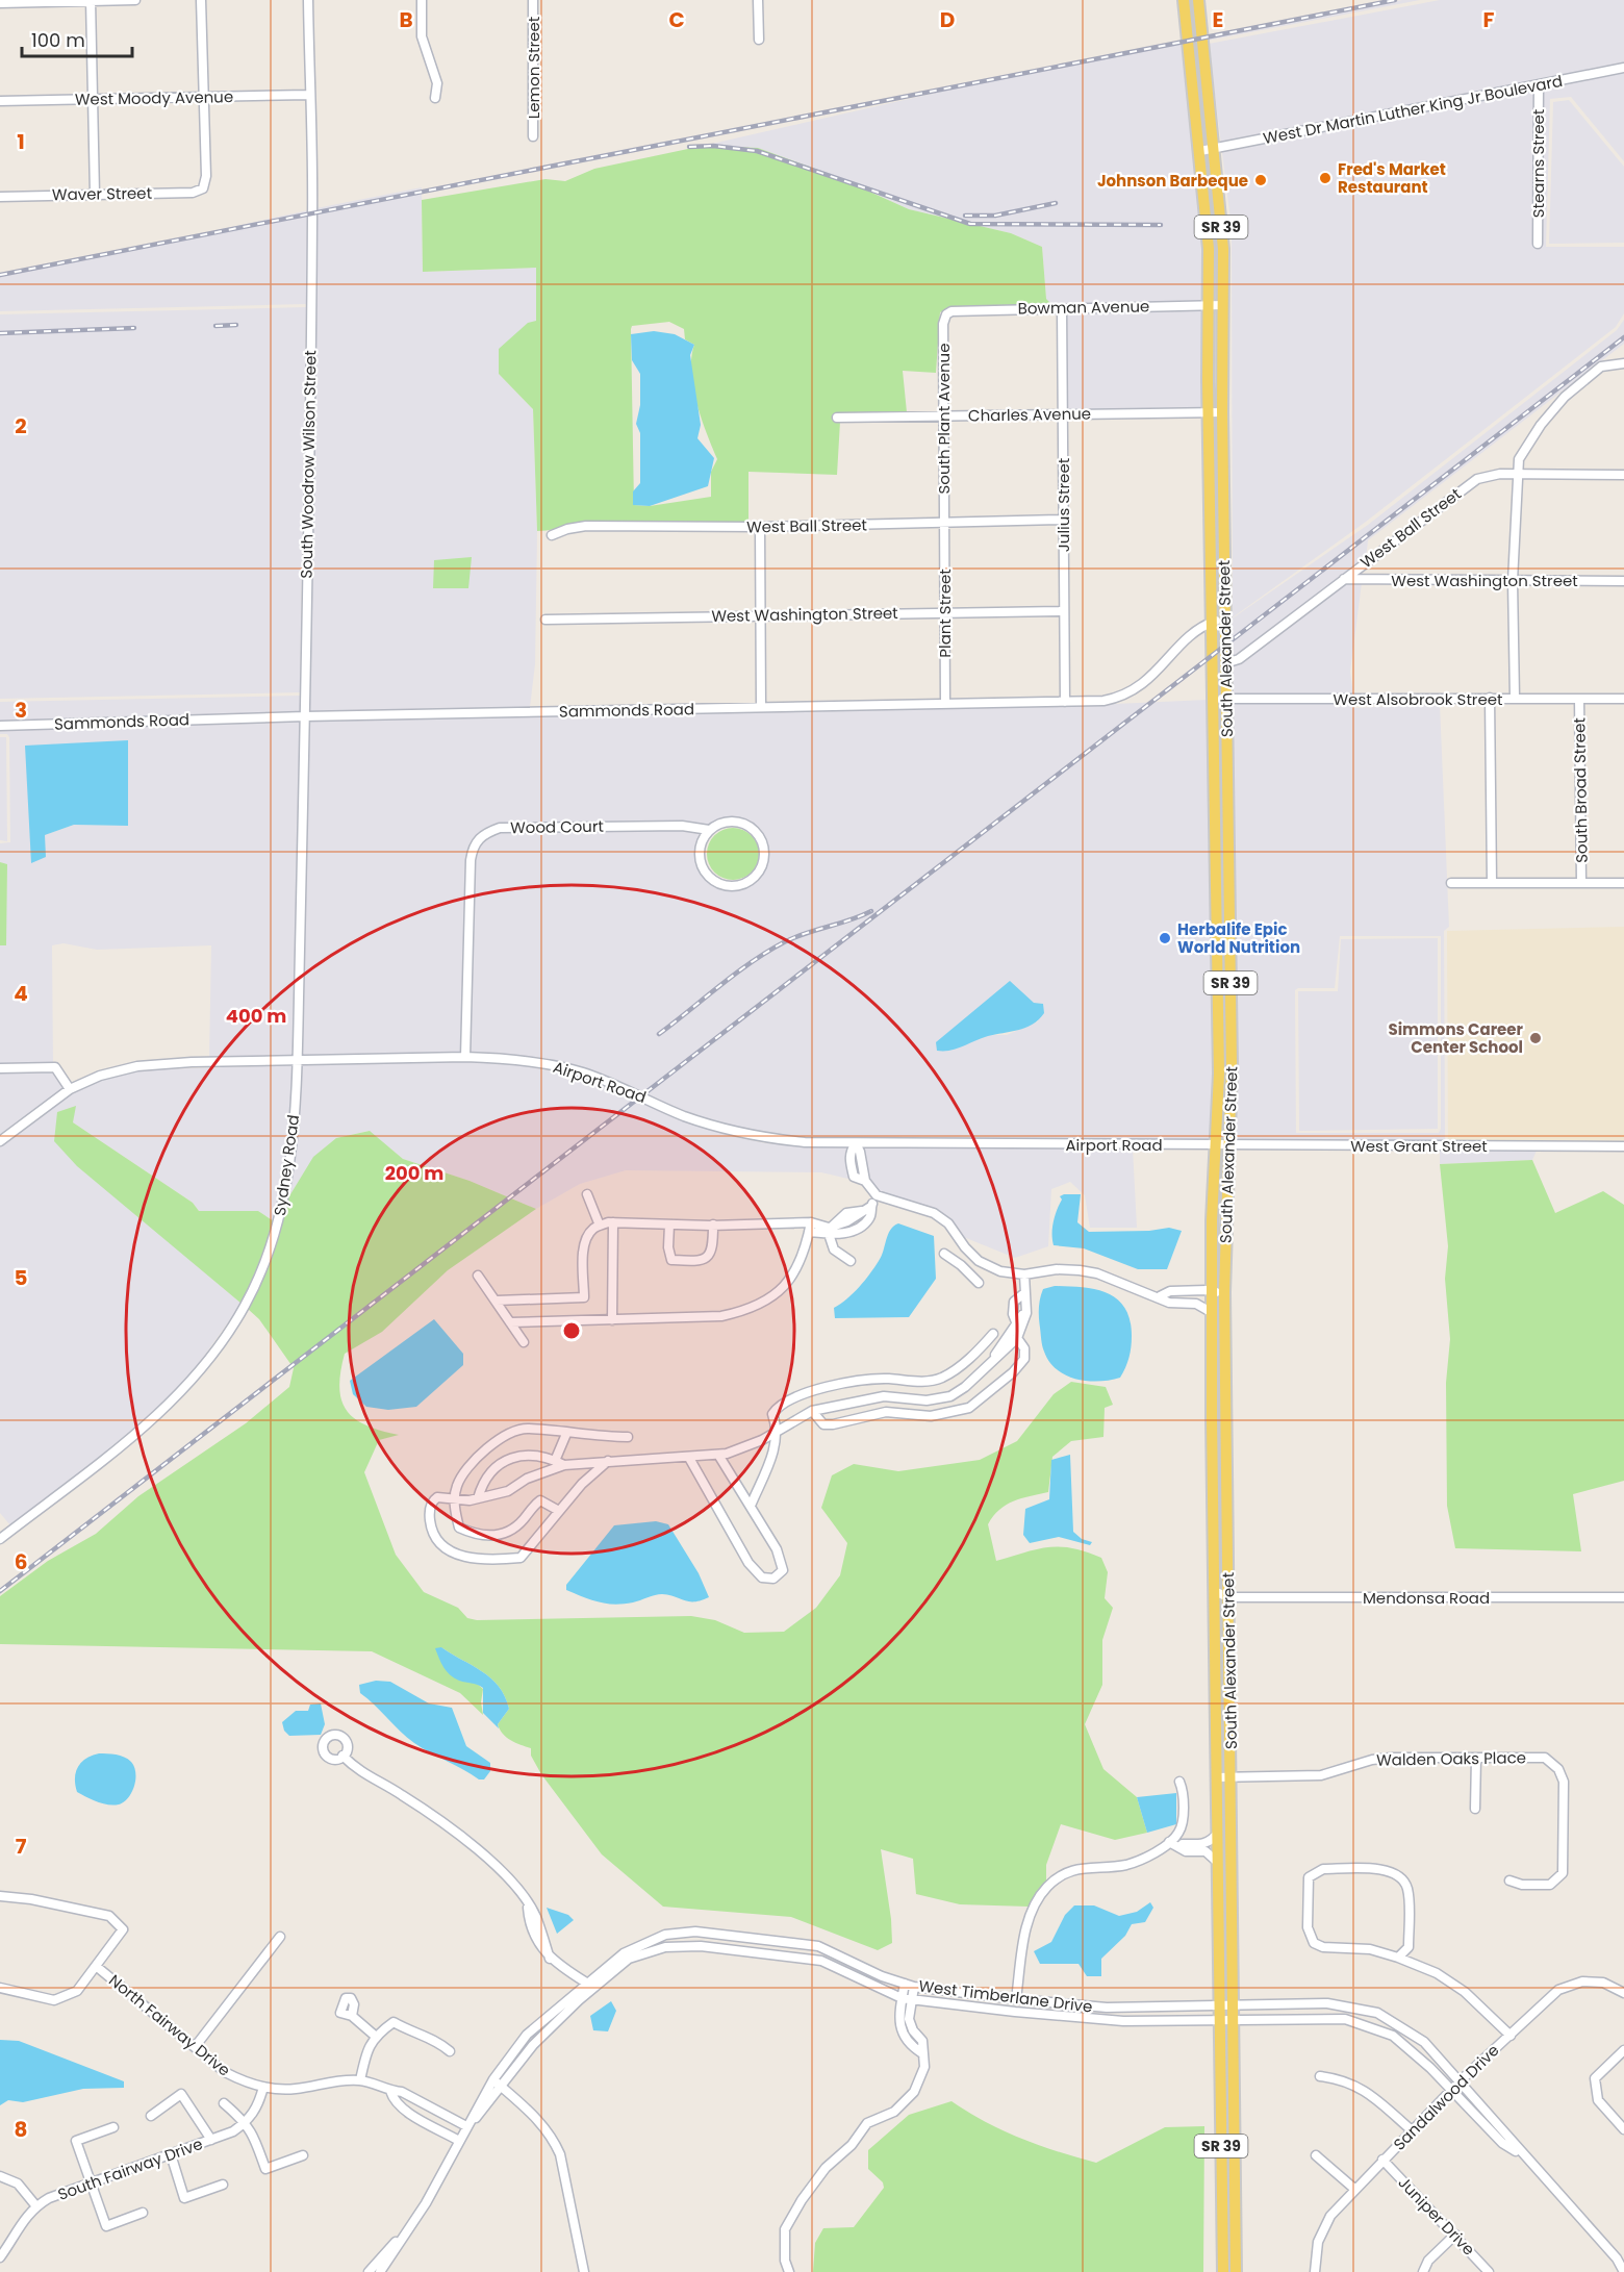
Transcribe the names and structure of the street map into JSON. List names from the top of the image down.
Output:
{
  "streets": {
    "main road": ["SR 39", "South Alexander Street"],
    "street": [
      "Lemon Street",
      "West Moody Avenue",
      "West Dr Martin Luther King Jr Boulevard",
      "Stearns Street",
      "Waver Street",
      "Bowman Avenue",
      "Charles Avenue",
      "South Plant Avenue",
      "South Woodrow Wilson Street",
      "Julius Street",
      "West Ball Street",
      "West Washington Street",
      "Plant Street",
      "West Alsobrook Street",
      "Sammonds Road",
      "South Broad Street",
      "Wood Court",
      "Airport Road",
      "West Grant Street",
      "Sydney Road",
      "Mendonsa Road",
      "Walden Oaks Place",
      "West Timberlane Drive",
      "North Fairway Drive",
      "Sandalwood Drive",
      "South Fairway Drive",
      "Juniper Drive"
    ]
  },
  "crossings": [
    ["West Moody Avenue", "Waver Street"],
    ["West Moody Avenue", "South Woodrow Wilson Street"],
    ["West Dr Martin Luther King Jr Boulevard", "Stearns Street"],
    ["West Dr Martin Luther King Jr Boulevard", "South Alexander Street"],
    ["Bowman Avenue", "South Plant Avenue"],
    ["Bowman Avenue", "Julius Street"],
    ["Bowman Avenue", "South Alexander Street"],
    ["Charles Avenue", "South Plant Avenue"],
    ["Charles Avenue", "Julius Street"],
    ["Charles Avenue", "South Alexander Street"],
    ["South Plant Avenue", "West Ball Street"],
    ["South Plant Avenue", "Plant Street"],
    ["South Woodrow Wilson Street", "Sammonds Road"],
    ["South Woodrow Wilson Street", "Sydney Road"],
    ["Julius Street", "West Ball Street"],
    ["Julius Street", "West Washington Street"],
    ["Julius Street", "Sammonds Road"],
    ["West Ball Street", "West Washington Street"],
    ["West Ball Street", "Plant Street"],
    ["West Ball Street", "South Alexander Street"],
    ["West Washington Street", "Plant Street"],
    ["Plant Street", "Sammonds Road"],
    ["South Alexander Street", "West Alsobrook Street"],
    ["South Alexander Street", "Sammonds Road"],
    ["South Alexander Street", "Airport Road"],
    ["South Alexander Street", "West Grant Street"],
    ["South Alexander Street", "Mendonsa Road"],
    ["South Alexander Street", "Walden Oaks Place"],
    ["South Alexander Street", "West Timberlane Drive"],
    ["West Alsobrook Street", "South Broad Street"],
    ["Sammonds Road", "Sydney Road"],
    ["Wood Court", "Airport Road"],
    ["Airport Road", "West Grant Street"],
    ["Airport Road", "Sydney Road"],
    ["West Timberlane Drive", "North Fairway Drive"],
    ["West Timberlane Drive", "Sandalwood Drive"],
    ["Sandalwood Drive", "Juniper Drive"]
  ],
  "places": [
    "Fred's Market Restaurant",
    "Johnson Barbeque",
    "Herbalife Epic World Nutrition",
    "Simmons Career Center School"
  ],
  "scale_bar": "100 m",
  "grid": {
    "columns": [
      "B",
      "C",
      "D",
      "E",
      "F"
    ],
    "rows": [
      "1",
      "2",
      "3",
      "4",
      "5",
      "6",
      "7",
      "8"
    ]
  },
  "rings": ["400 m", "200 m"]
}
